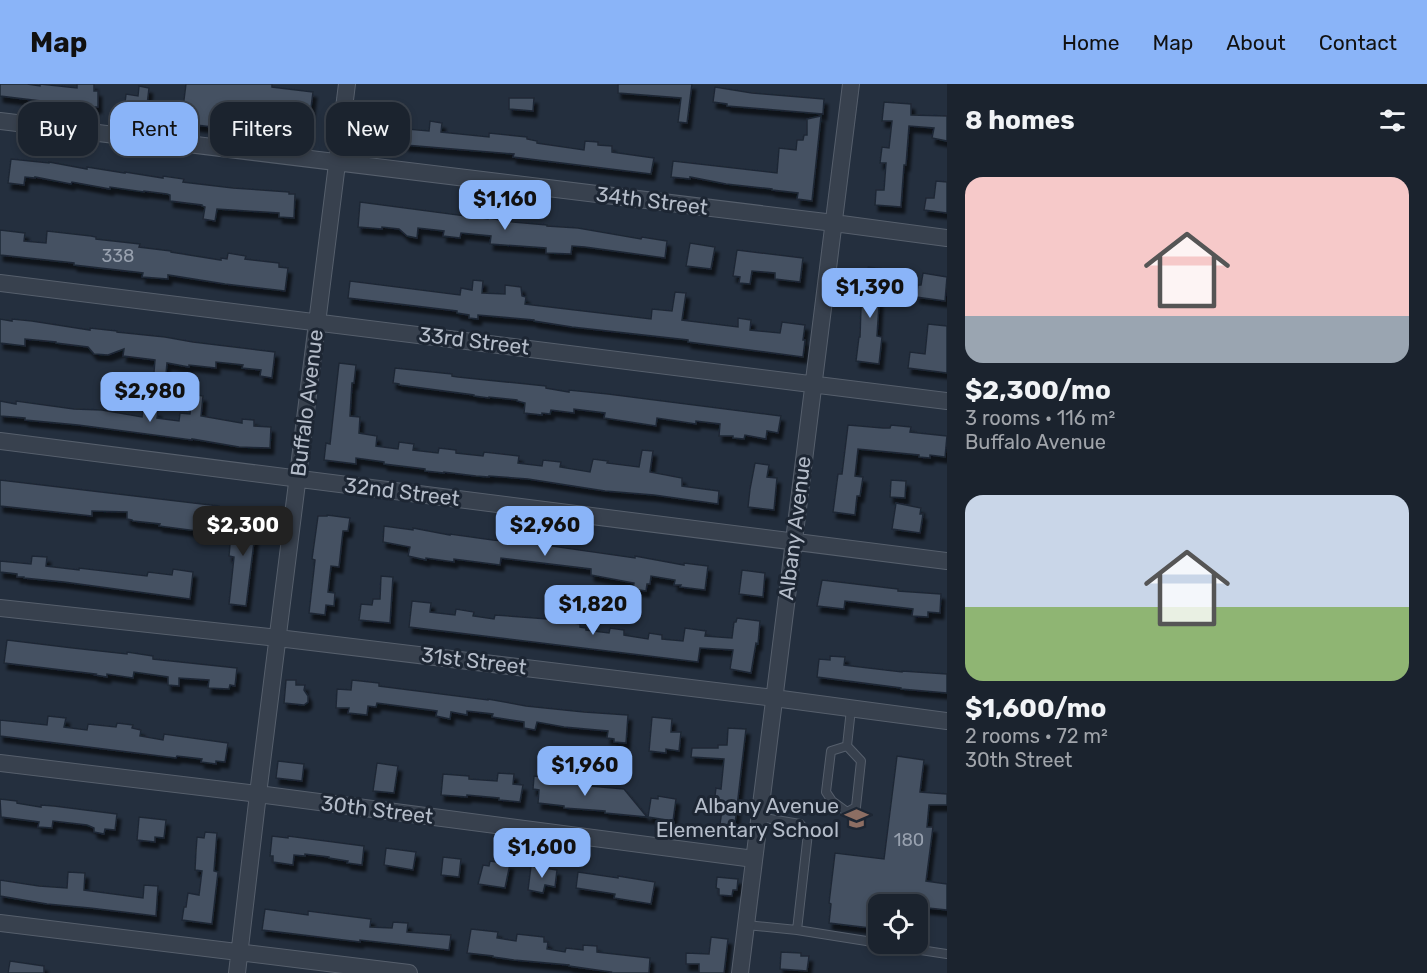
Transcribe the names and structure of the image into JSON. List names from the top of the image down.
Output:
{
  "streets": {
    "street": [
      "34th Street",
      "33rd Street",
      "Buffalo Avenue",
      "32nd Street",
      "Albany Avenue",
      "31st Street",
      "30th Street"
    ]
  },
  "crossings": [
    ["34th Street", "Buffalo Avenue"],
    ["34th Street", "Albany Avenue"],
    ["33rd Street", "Buffalo Avenue"],
    ["33rd Street", "Albany Avenue"],
    ["Buffalo Avenue", "32nd Street"],
    ["Buffalo Avenue", "31st Street"],
    ["Buffalo Avenue", "30th Street"],
    ["32nd Street", "Albany Avenue"],
    ["Albany Avenue", "31st Street"],
    ["Albany Avenue", "30th Street"]
  ],
  "places": {
    "school or university": ["Albany Avenue Elementary School"]
  },
  "house_numbers": ["338", "180"],
  "page": {
    "header": "Map",
    "nav": [
      "Home",
      "Map",
      "About",
      "Contact"
    ],
    "heading": "8 homes",
    "chip": [
      "Buy",
      "Rent",
      "Filters",
      "New"
    ],
    "list": [
      {
        "name": "$2,300/mo",
        "note": "3 rooms · 116 m² · Buffalo Avenue"
      },
      {
        "name": "$1,600/mo",
        "note": "2 rooms · 72 m² · 30th Street"
      }
    ],
    "price": [
      "$1,160",
      "$1,390",
      "$2,980",
      "$2,300",
      "$2,960",
      "$1,820",
      "$1,960",
      "$1,600"
    ]
  }
}
